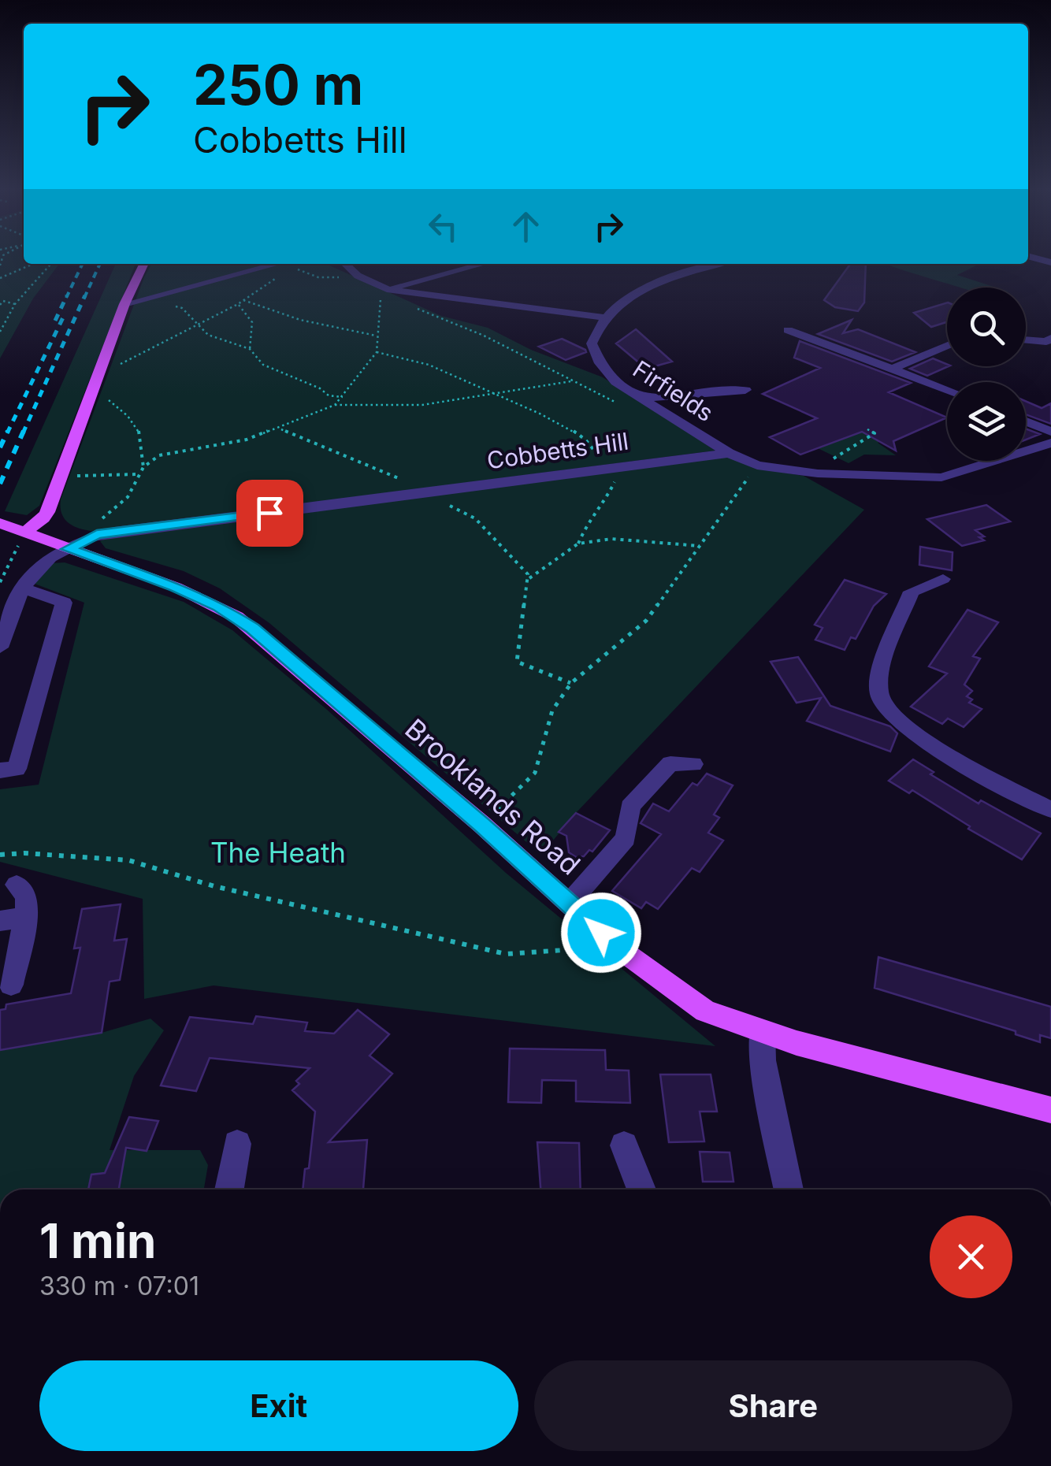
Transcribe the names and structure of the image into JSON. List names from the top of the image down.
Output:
{
  "streets": {
    "main road": ["Brooklands Road"],
    "street": ["Firfields", "Cobbetts Hill"]
  },
  "crossings": [
    ["Firfields", "Cobbetts Hill"],
    ["Cobbetts Hill", "Brooklands Road"]
  ],
  "parks": ["The Heath"],
  "page": {
    "turn": ["250 m", "Cobbetts Hill"],
    "heading": ["1 min", "330 m · 07:01"],
    "buttons": ["Exit", "Share"]
  }
}
